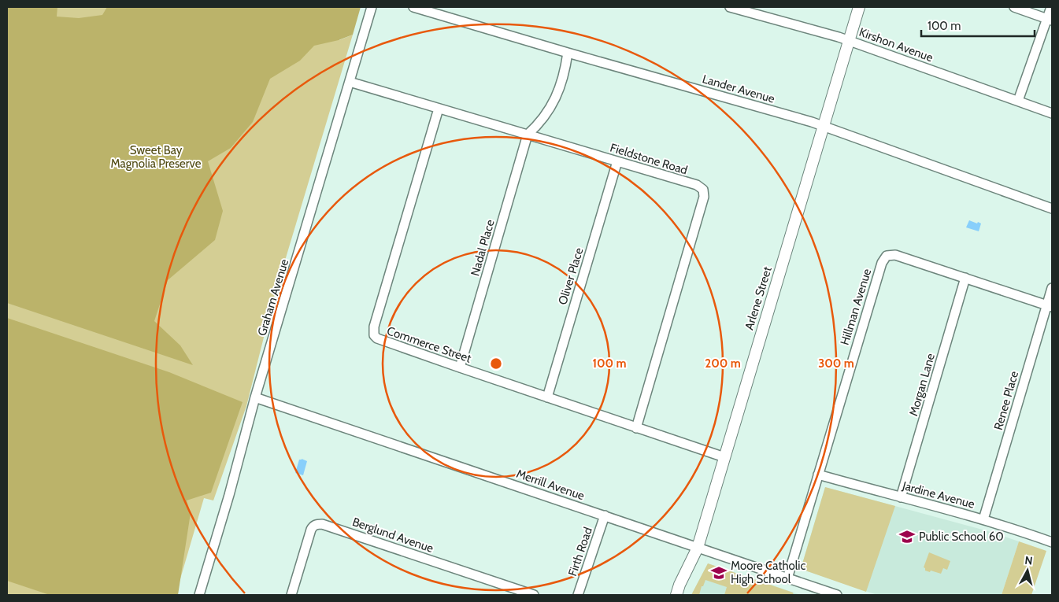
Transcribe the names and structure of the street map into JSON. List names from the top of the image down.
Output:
{
  "streets": {
    "street": [
      "Kirshon Avenue",
      "Lander Avenue",
      "Fieldstone Road",
      "Nadal Place",
      "Oliver Place",
      "Graham Avenue",
      "Arlene Street",
      "Hillman Avenue",
      "Commerce Street",
      "Morgan Lane",
      "Renee Place",
      "Merrill Avenue",
      "Jardine Avenue",
      "Berglund Avenue",
      "Firth Road"
    ]
  },
  "crossings": [
    ["Kirshon Avenue", "Arlene Street"],
    ["Lander Avenue", "Arlene Street"],
    ["Fieldstone Road", "Nadal Place"],
    ["Fieldstone Road", "Oliver Place"],
    ["Fieldstone Road", "Graham Avenue"],
    ["Fieldstone Road", "Commerce Street"],
    ["Nadal Place", "Commerce Street"],
    ["Oliver Place", "Commerce Street"],
    ["Graham Avenue", "Merrill Avenue"],
    ["Arlene Street", "Commerce Street"],
    ["Arlene Street", "Merrill Avenue"],
    ["Hillman Avenue", "Morgan Lane"],
    ["Hillman Avenue", "Renee Place"],
    ["Hillman Avenue", "Merrill Avenue"],
    ["Hillman Avenue", "Jardine Avenue"],
    ["Morgan Lane", "Jardine Avenue"],
    ["Renee Place", "Jardine Avenue"],
    ["Merrill Avenue", "Firth Road"]
  ],
  "parks": ["Sweet Bay Magnolia Preserve"],
  "places": {
    "school or university": ["Public School 60", "Moore Catholic High School"]
  },
  "scale_bar": "100 m",
  "north": "top",
  "rings": ["100 m", "200 m", "300 m"]
}
